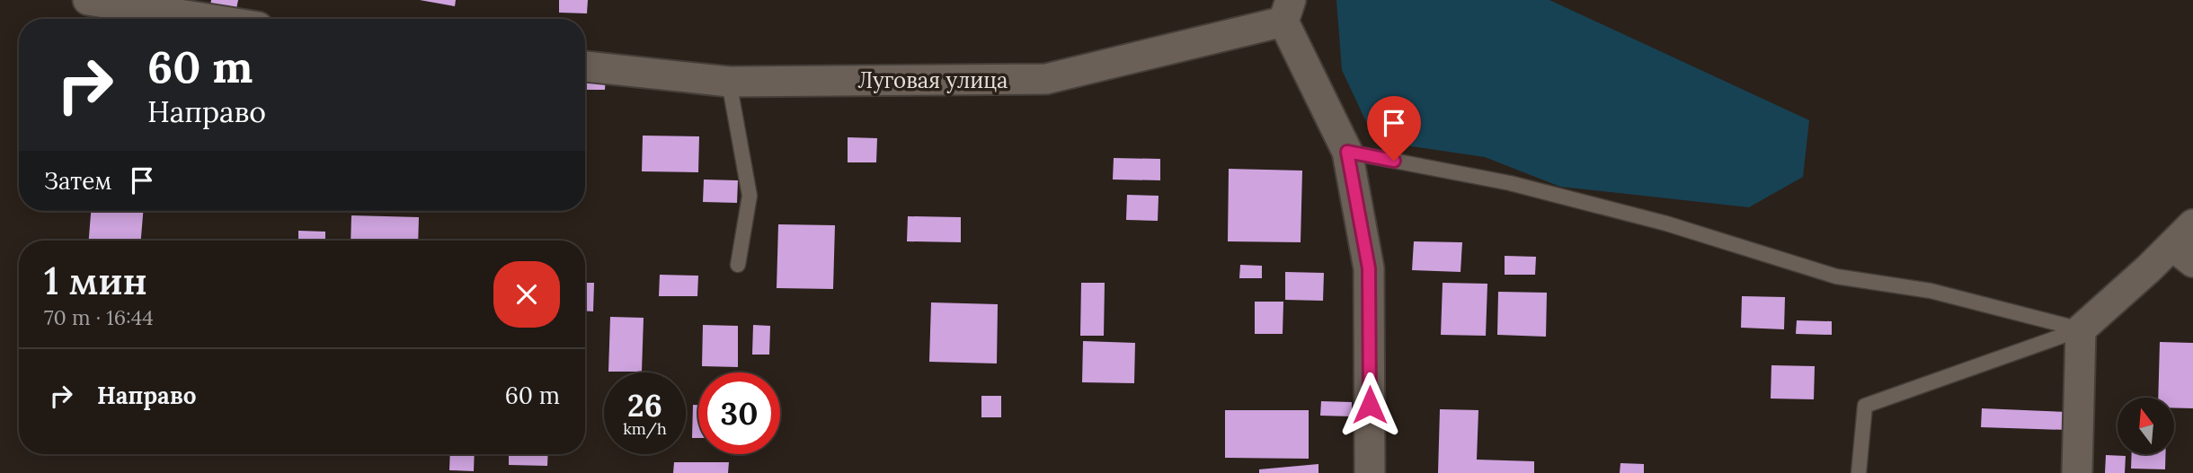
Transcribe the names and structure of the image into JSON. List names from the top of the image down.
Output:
{
  "streets": {
    "street": ["Луговая улица"]
  },
  "north": "top",
  "page": {
    "turn": ["60 m", "Направо"],
    "then": "Затем",
    "heading": ["1 мин", "70 m · 16:44"],
    "list": [
      {
        "name": "Направо",
        "value": "60 m"
      }
    ],
    "speed": "26 km/h",
    "limit": "30"
  }
}
